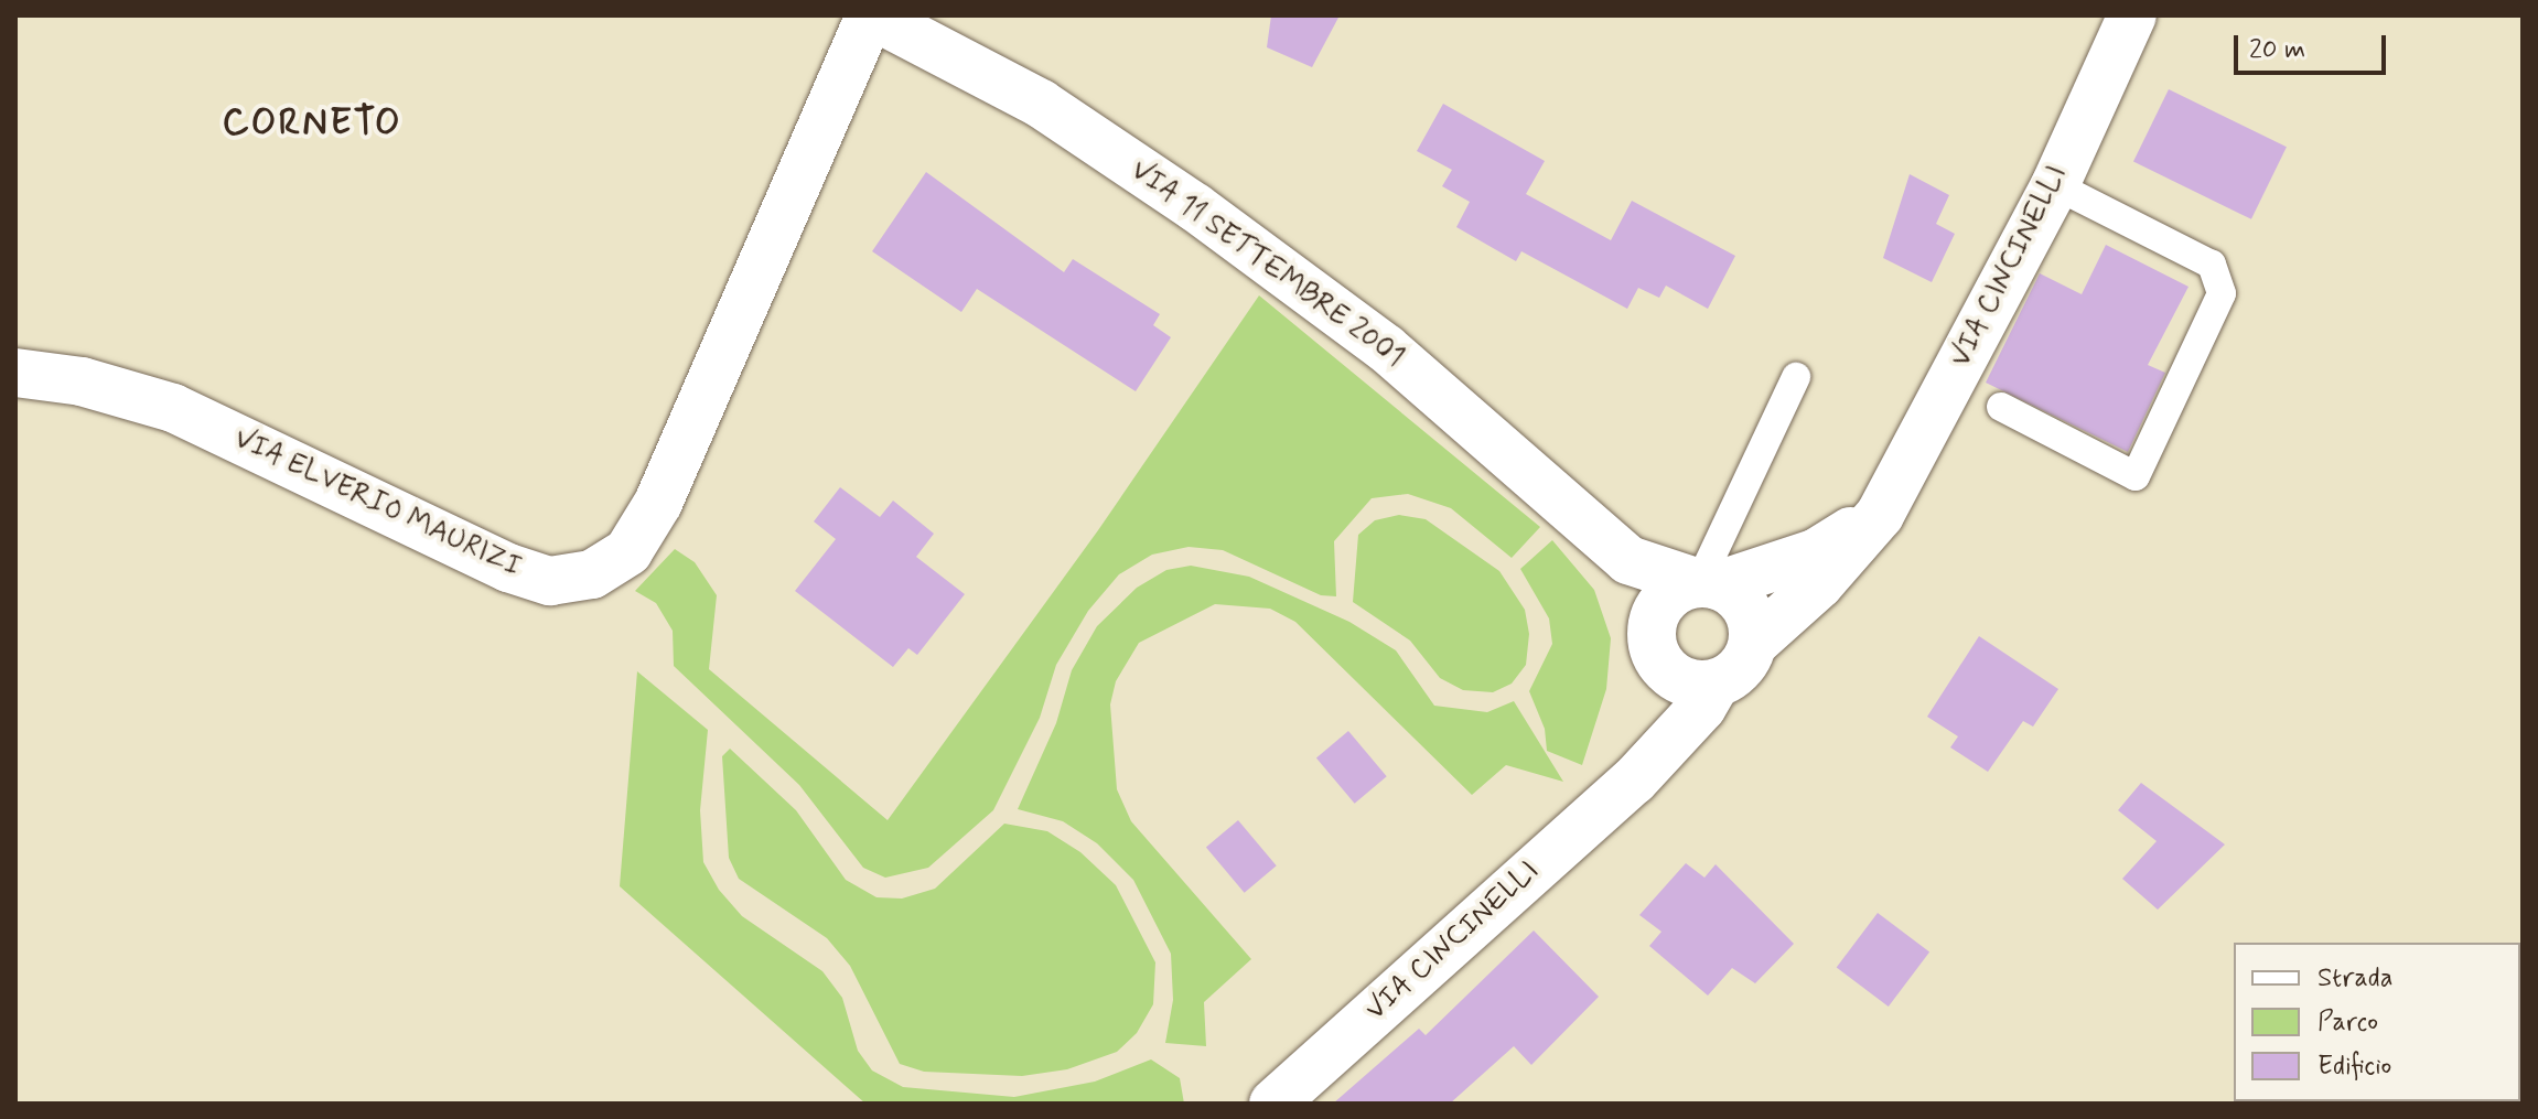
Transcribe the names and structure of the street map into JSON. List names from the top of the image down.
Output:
{
  "streets": {
    "street": ["VIA 11 SETTEMBRE 2001", "VIA CINCINELLI", "VIA ELVERIO MAURIZI"]
  },
  "crossings": [
    ["VIA 11 SETTEMBRE 2001", "VIA CINCINELLI"],
    ["VIA 11 SETTEMBRE 2001", "VIA ELVERIO MAURIZI"]
  ],
  "districts": ["CORNETO"],
  "legend": ["Strada", "Parco", "Edificio"],
  "scale_bar": "20 m"
}
